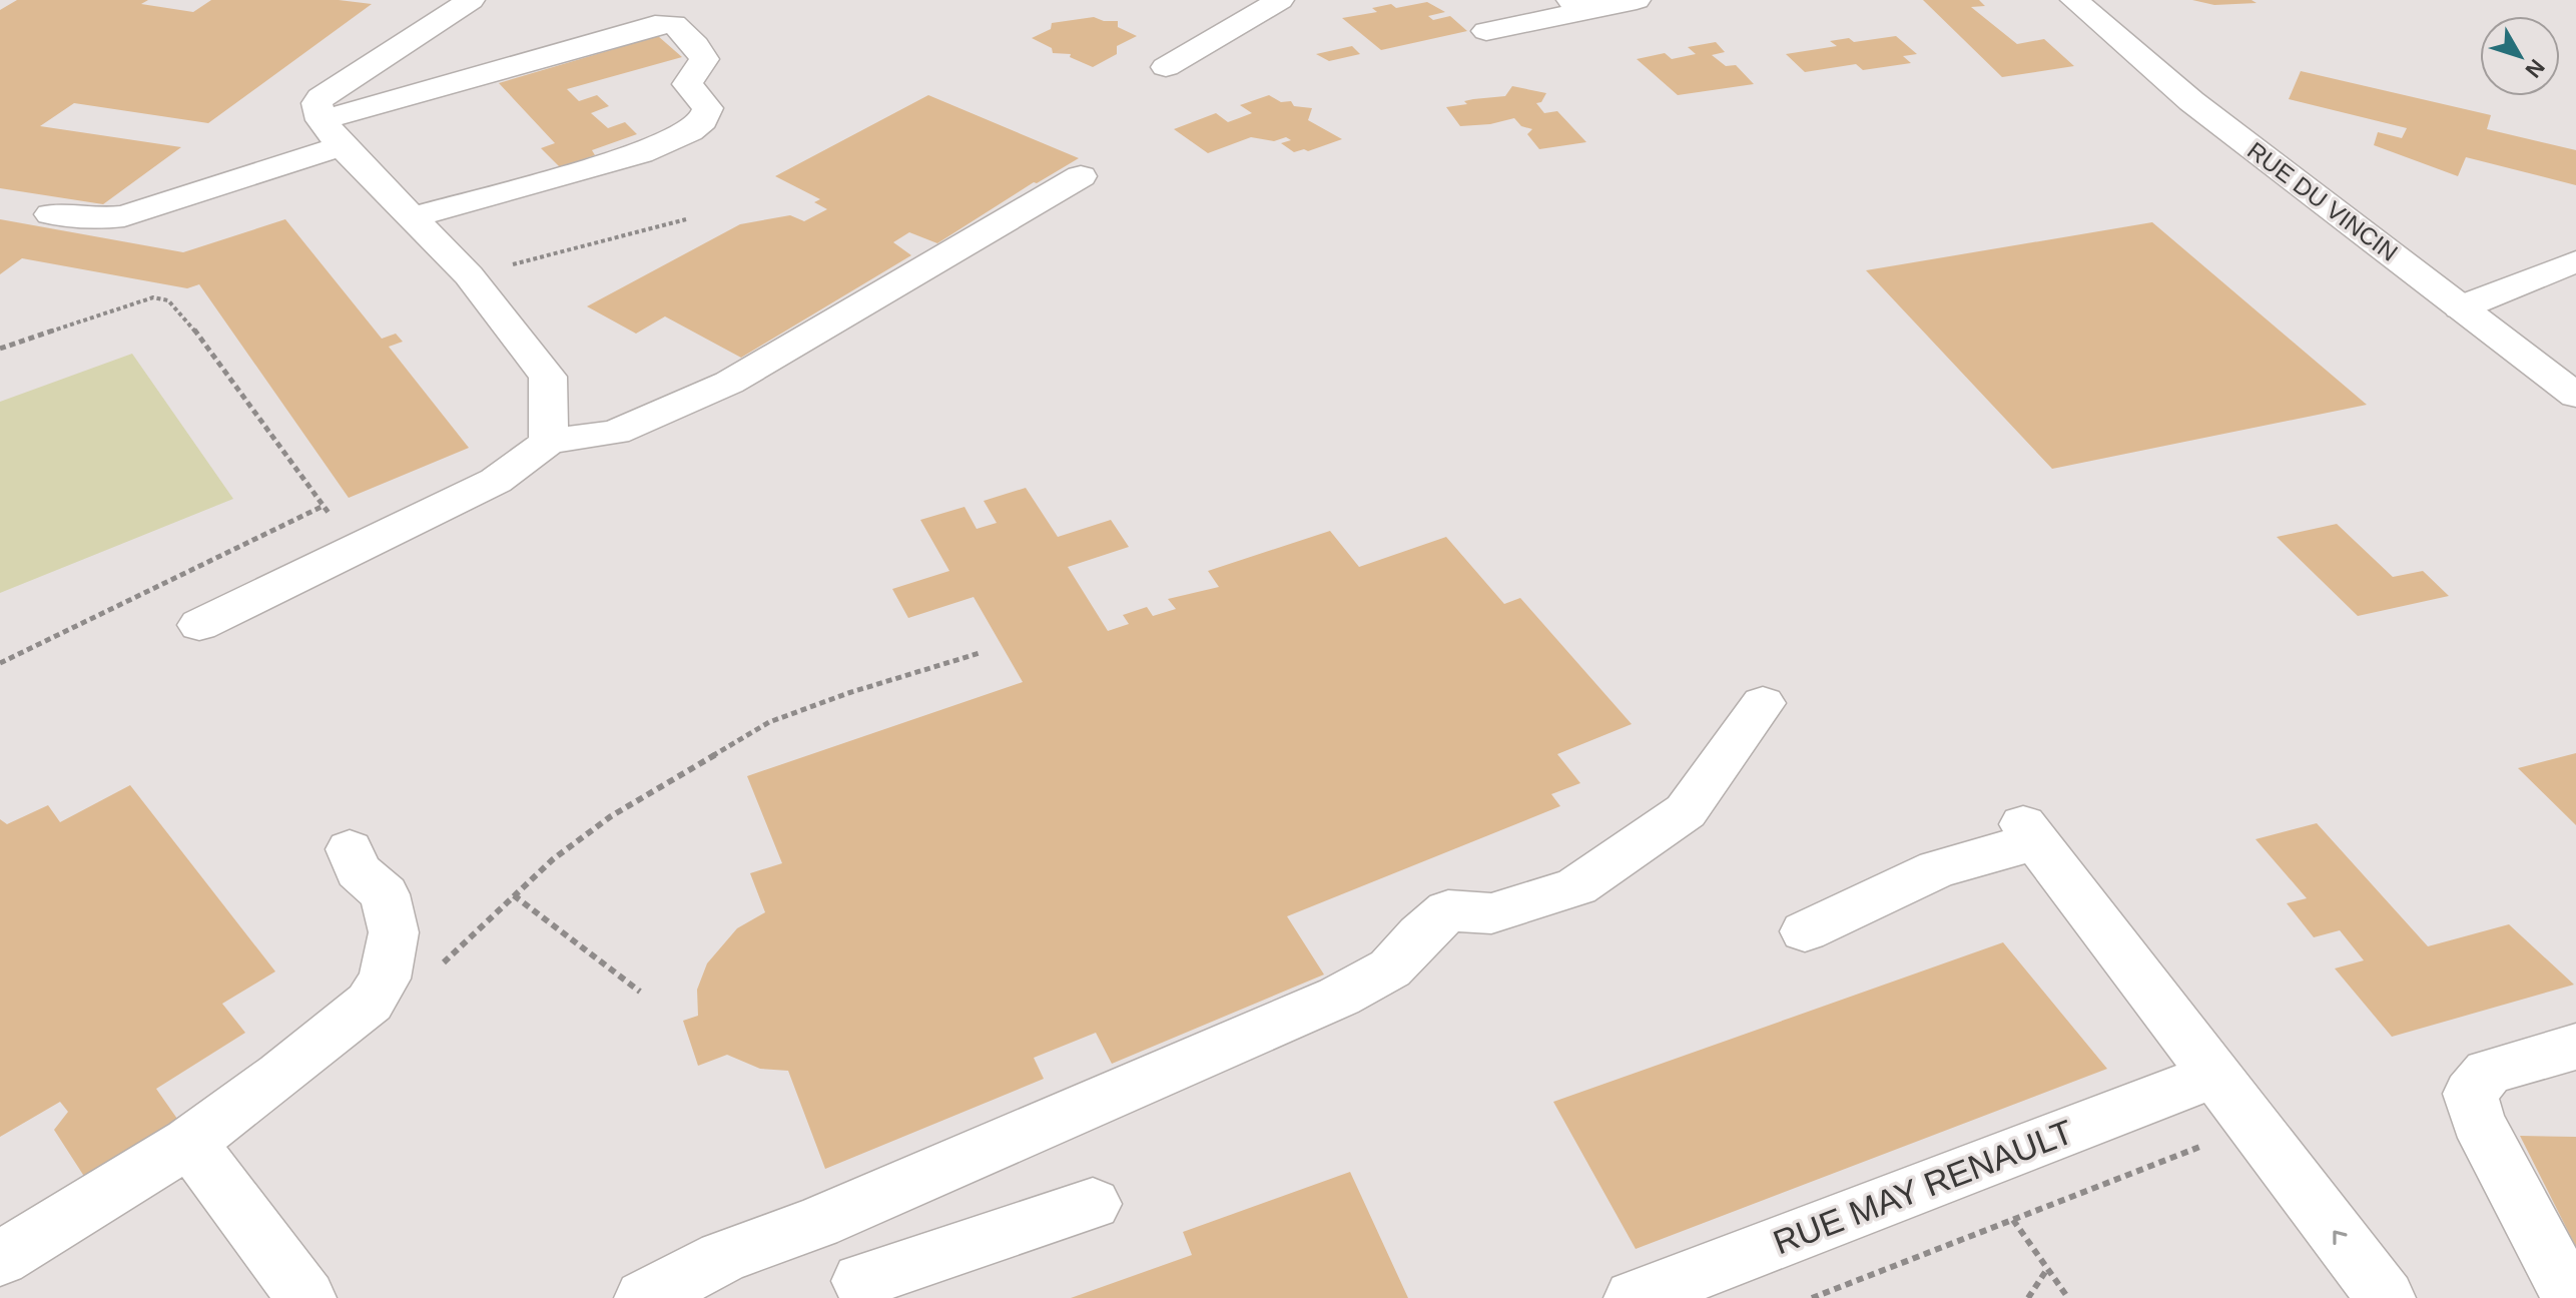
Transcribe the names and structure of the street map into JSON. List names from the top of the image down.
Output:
{
  "streets": {
    "street": ["RUE DU VINCIN", "RUE MAY RENAULT"]
  },
  "north": "bottom right"
}
